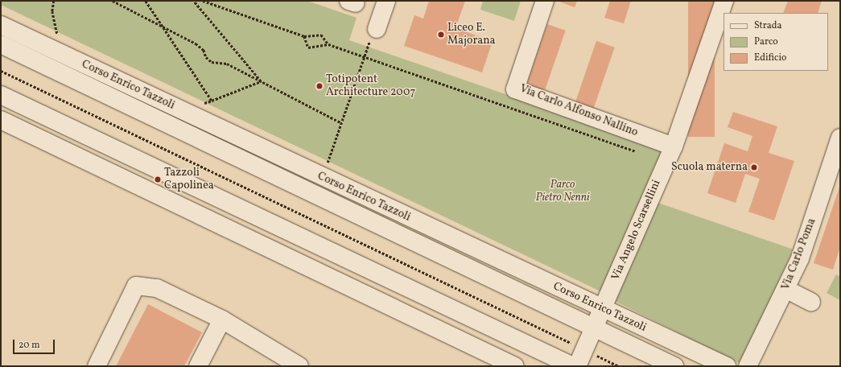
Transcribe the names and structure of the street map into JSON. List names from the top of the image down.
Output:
{
  "streets": {
    "street": [
      "Corso Enrico Tazzoli",
      "Via Carlo Alfonso Nallino",
      "Via Angelo Scarsellini",
      "Via Carlo Poma"
    ]
  },
  "crossings": [
    ["Corso Enrico Tazzoli", "Via Angelo Scarsellini"],
    ["Via Carlo Alfonso Nallino", "Via Angelo Scarsellini"]
  ],
  "parks": ["Parco Pietro Nenni"],
  "places": [
    "Liceo E. Majorana",
    "Totipotent Architecture 2007",
    "Scuola materna",
    "Tazzoli Capolinea"
  ],
  "legend": ["Strada", "Parco", "Edificio"],
  "scale_bar": "20 m"
}
